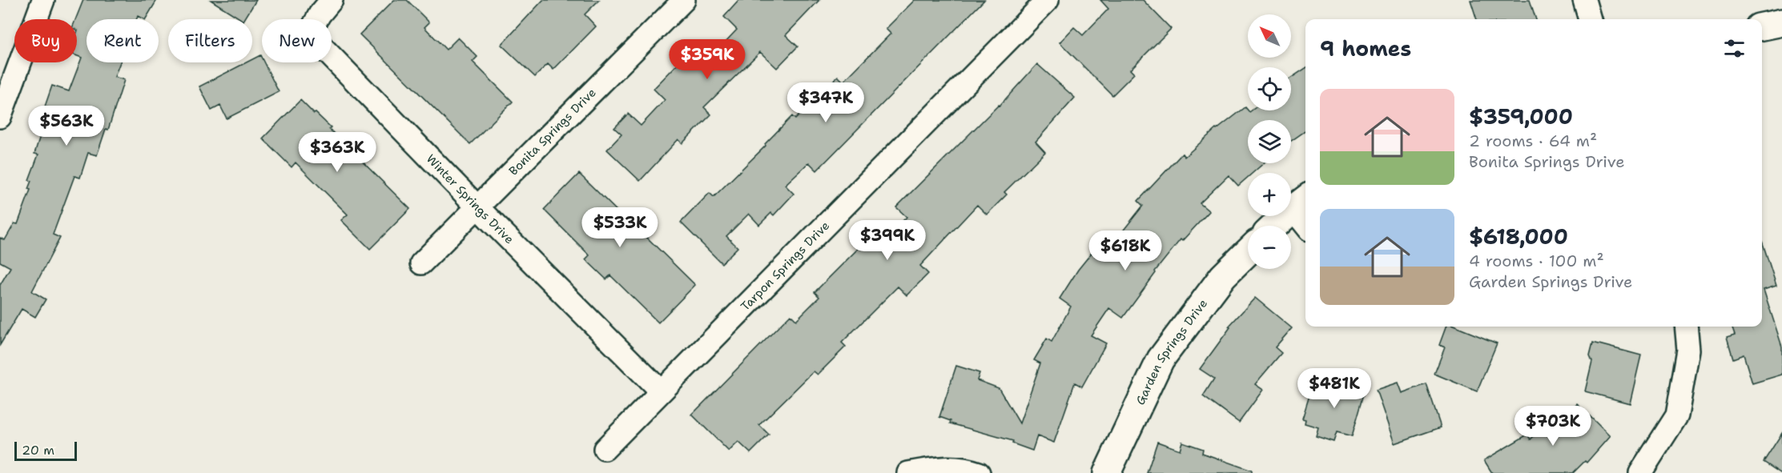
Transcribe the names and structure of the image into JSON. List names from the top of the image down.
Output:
{
  "streets": {
    "street": [
      "Bonita Springs Drive",
      "Winter Springs Drive",
      "Tarpon Springs Drive",
      "Garden Springs Drive"
    ]
  },
  "crossings": [
    ["Bonita Springs Drive", "Winter Springs Drive"],
    ["Winter Springs Drive", "Tarpon Springs Drive"]
  ],
  "scale_bar": "20 m",
  "north": "top left",
  "page": {
    "map_buttons": ["+", "−"],
    "chip": [
      "Buy",
      "Rent",
      "Filters",
      "New"
    ],
    "heading": "9 homes",
    "price": [
      "$359K",
      "$347K",
      "$563K",
      "$363K",
      "$533K",
      "$399K",
      "$618K",
      "$481K",
      "$703K"
    ],
    "list": [
      {
        "name": "$359,000",
        "note": "2 rooms · 64 m² · Bonita Springs Drive"
      },
      {
        "name": "$618,000",
        "note": "4 rooms · 100 m² · Garden Springs Drive"
      }
    ],
    "scale": "20 m"
  }
}
